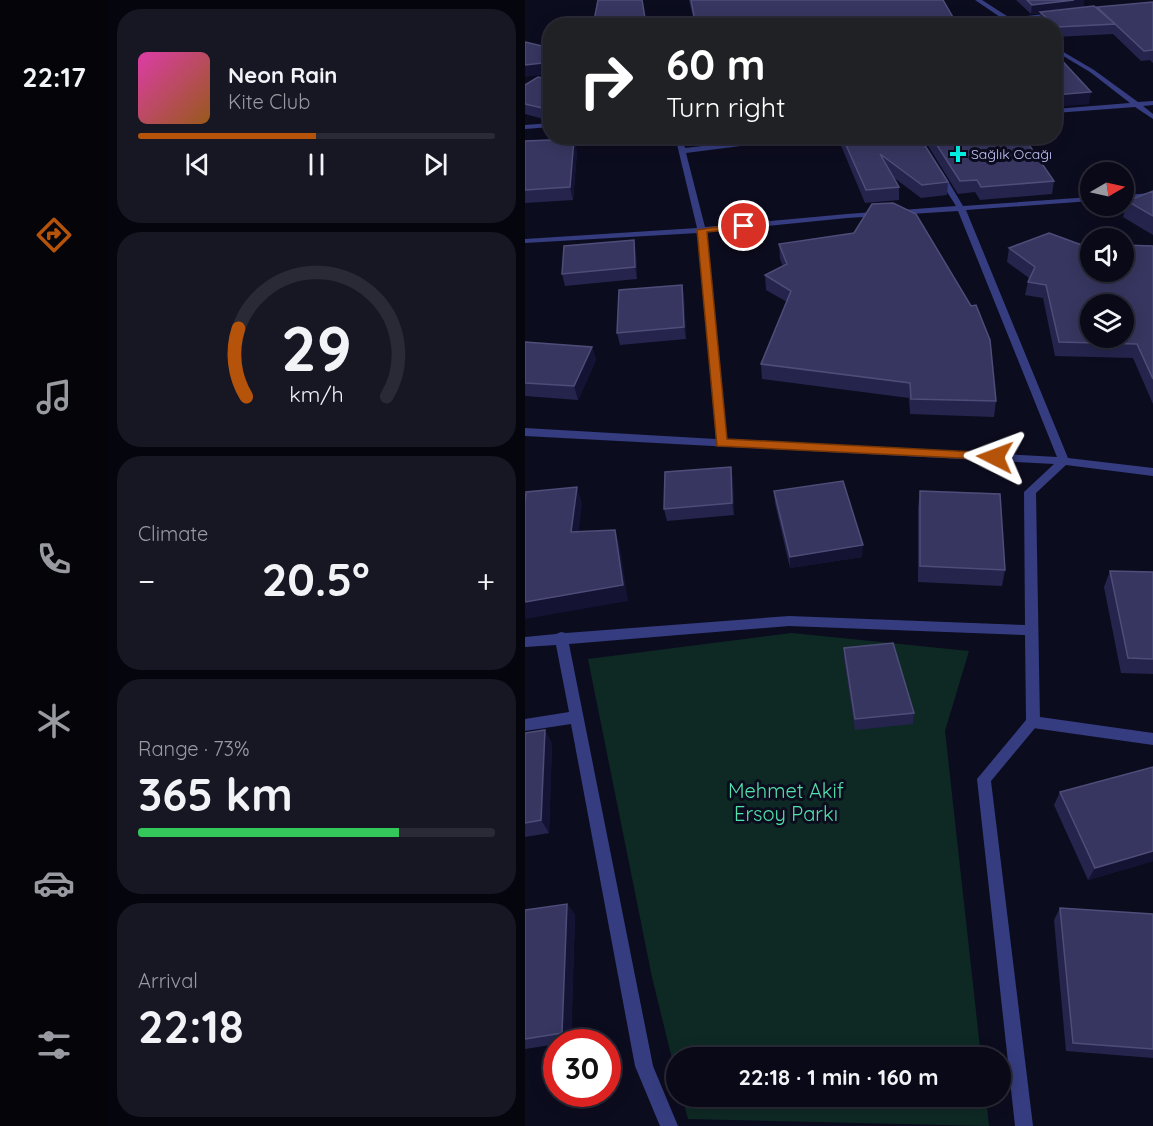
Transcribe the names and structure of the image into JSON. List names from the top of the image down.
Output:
{
  "parks": ["Mehmet Akif Ersoy Parkı"],
  "places": {
    "health": ["Sağlık Ocağı"]
  },
  "north": "right",
  "page": {
    "tabs": "22:17",
    "turn": ["60 m", "Turn right"],
    "song": ["Neon Rain", "Kite Club"],
    "tile": [
      "Climate",
      ["Range · 73%", "365 km"],
      ["Arrival", "22:18"]
    ],
    "heat": ["−", "20.5°", "+"],
    "limit": "30",
    "trip": "22:18 · 1 min · 160 m",
    "gauge": ["29", "km/h"]
  }
}
